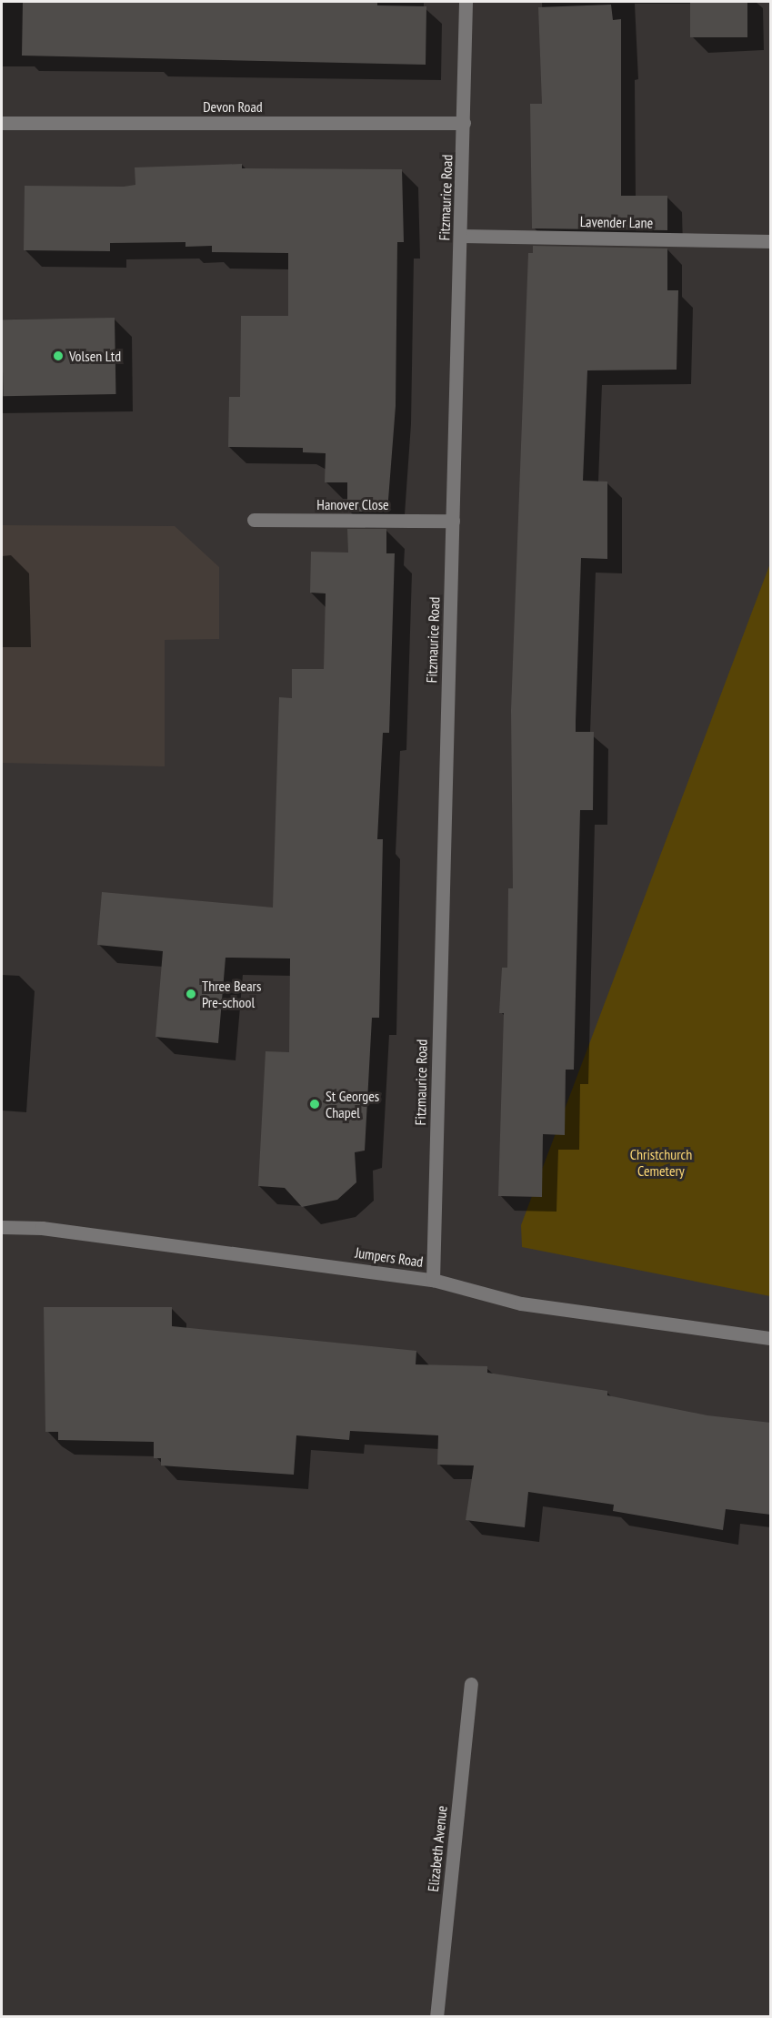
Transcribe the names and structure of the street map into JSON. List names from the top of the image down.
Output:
{
  "streets": {
    "street": [
      "Devon Road",
      "Fitzmaurice Road",
      "Lavender Lane",
      "Hanover Close",
      "Jumpers Road",
      "Elizabeth Avenue"
    ]
  },
  "crossings": [
    ["Devon Road", "Fitzmaurice Road"],
    ["Fitzmaurice Road", "Lavender Lane"],
    ["Fitzmaurice Road", "Hanover Close"],
    ["Fitzmaurice Road", "Jumpers Road"]
  ],
  "parks": ["Christchurch Cemetery"],
  "places": ["Volsen Ltd", "Three Bears Pre-school", "St Georges Chapel"]
}
